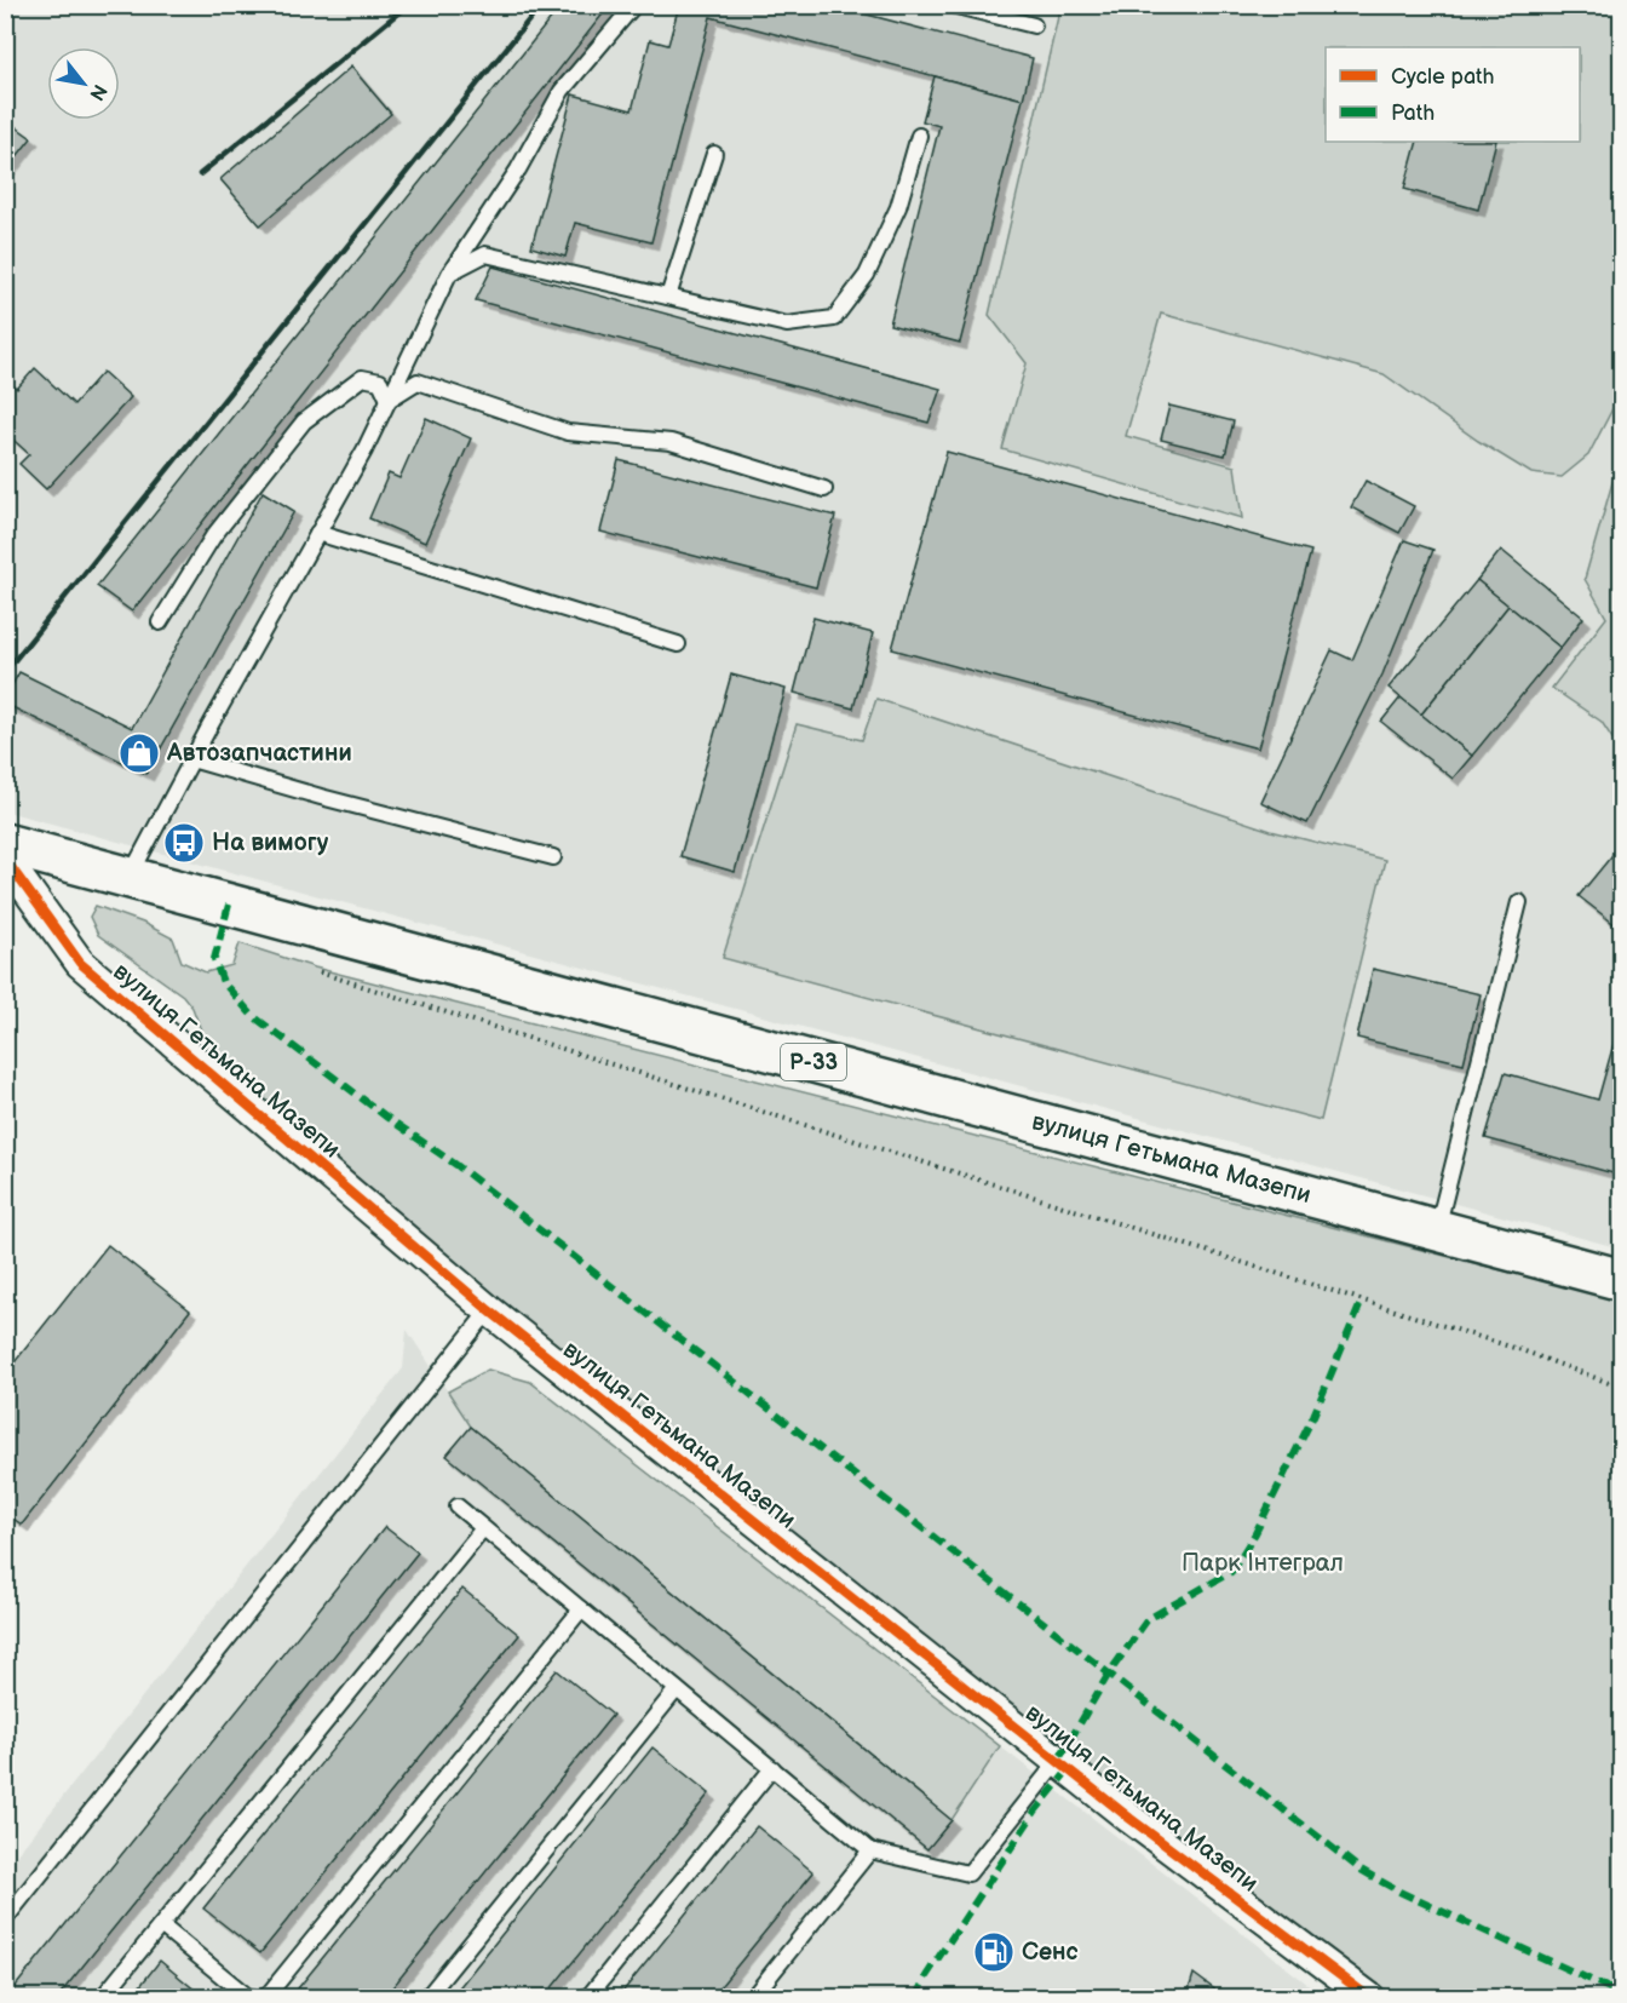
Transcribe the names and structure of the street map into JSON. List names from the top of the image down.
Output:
{
  "streets": {
    "main road": ["вулиця Гетьмана Мазепи", "Р-33"]
  },
  "parks": ["Парк Інтеграл"],
  "places": {
    "shop": ["Автозапчастини"],
    "bus stop": ["На вимогу"],
    "fuel station": ["Сенс"]
  },
  "legend": ["Cycle path", "Path"],
  "north": "bottom right"
}
